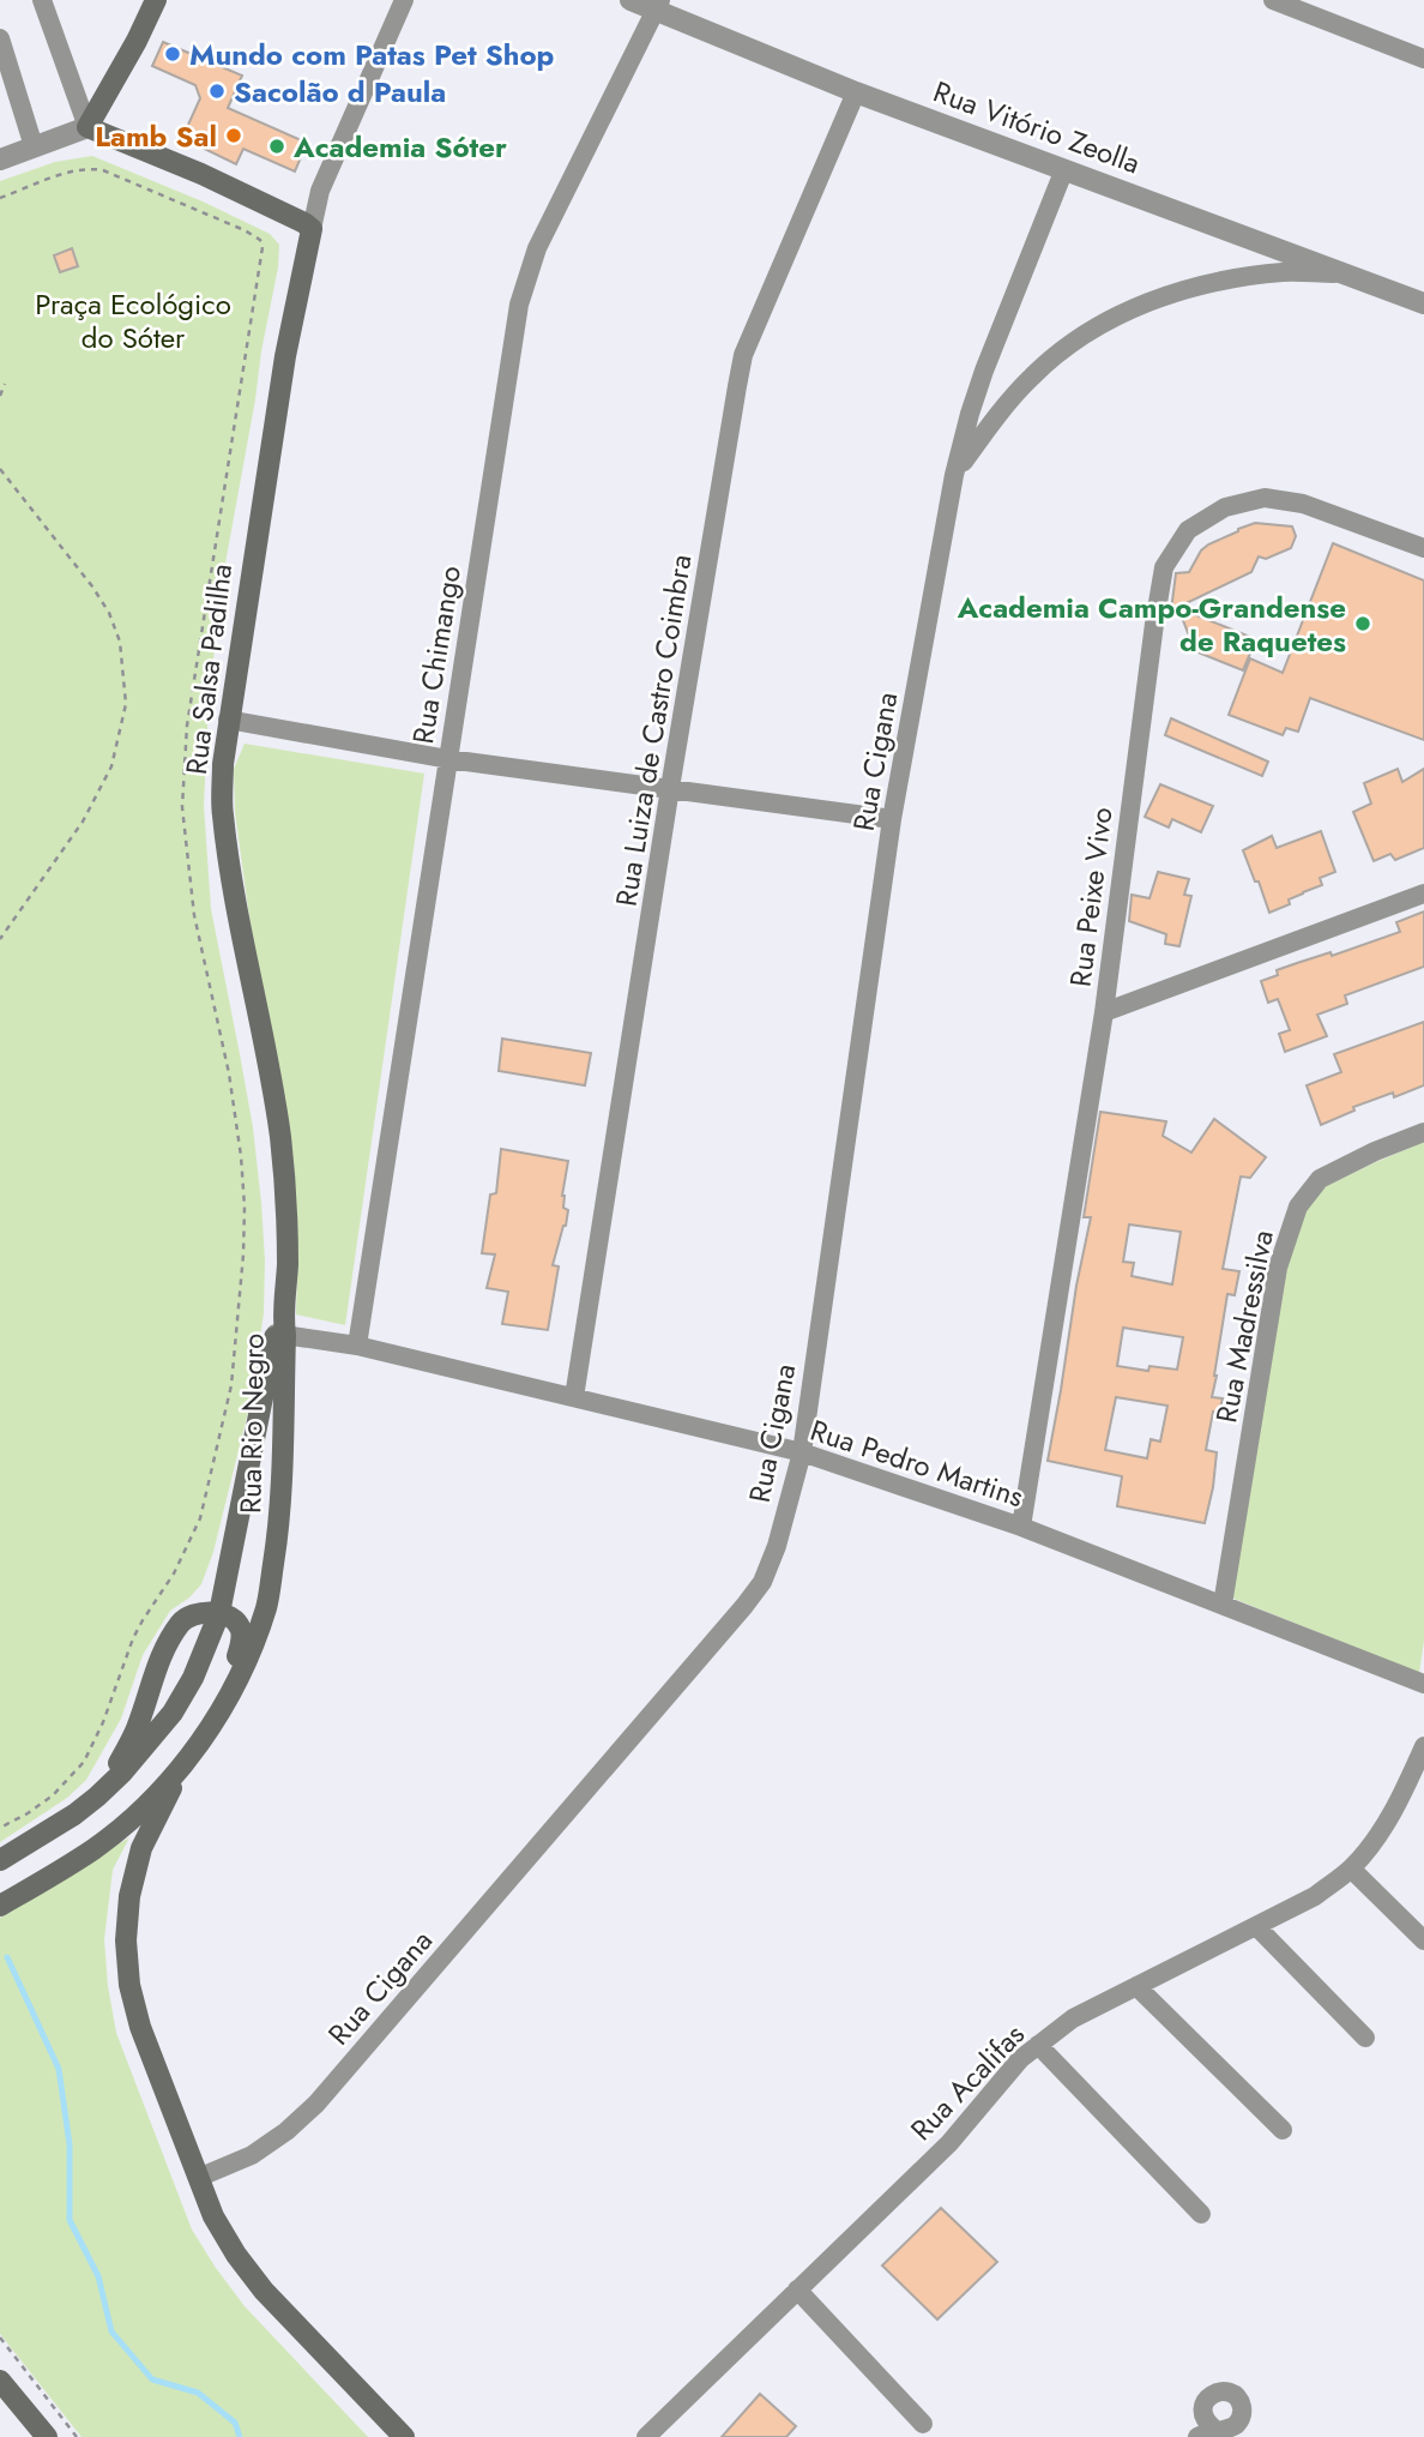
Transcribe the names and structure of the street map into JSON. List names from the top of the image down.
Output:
{
  "streets": {
    "main road": ["Rua Salsa Padilha", "Rua Rio Negro"],
    "street": [
      "Rua Vitório Zeolla",
      "Rua Chimango",
      "Rua Luiza de Castro Coimbra",
      "Rua Cigana",
      "Rua Peixe Vivo",
      "Rua Madressilva",
      "Rua Pedro Martins",
      "Rua Acalifas"
    ]
  },
  "crossings": [
    ["Rua Vitório Zeolla", "Rua Chimango"],
    ["Rua Vitório Zeolla", "Rua Luiza de Castro Coimbra"],
    ["Rua Vitório Zeolla", "Rua Cigana"],
    ["Rua Chimango", "Rua Pedro Martins"],
    ["Rua Salsa Padilha", "Rua Rio Negro"],
    ["Rua Salsa Padilha", "Rua Pedro Martins"],
    ["Rua Luiza de Castro Coimbra", "Rua Pedro Martins"],
    ["Rua Cigana", "Rua Pedro Martins"],
    ["Rua Peixe Vivo", "Rua Pedro Martins"],
    ["Rua Madressilva", "Rua Pedro Martins"],
    ["Rua Rio Negro", "Rua Pedro Martins"]
  ],
  "parks": ["Praça Ecológico do Sóter"],
  "places": [
    "Mundo com Patas Pet Shop",
    "Sacolão d Paula",
    "Lamb Sal",
    "Academia Sóter",
    "Academia Campo-Grandense de Raquetes"
  ]
}
